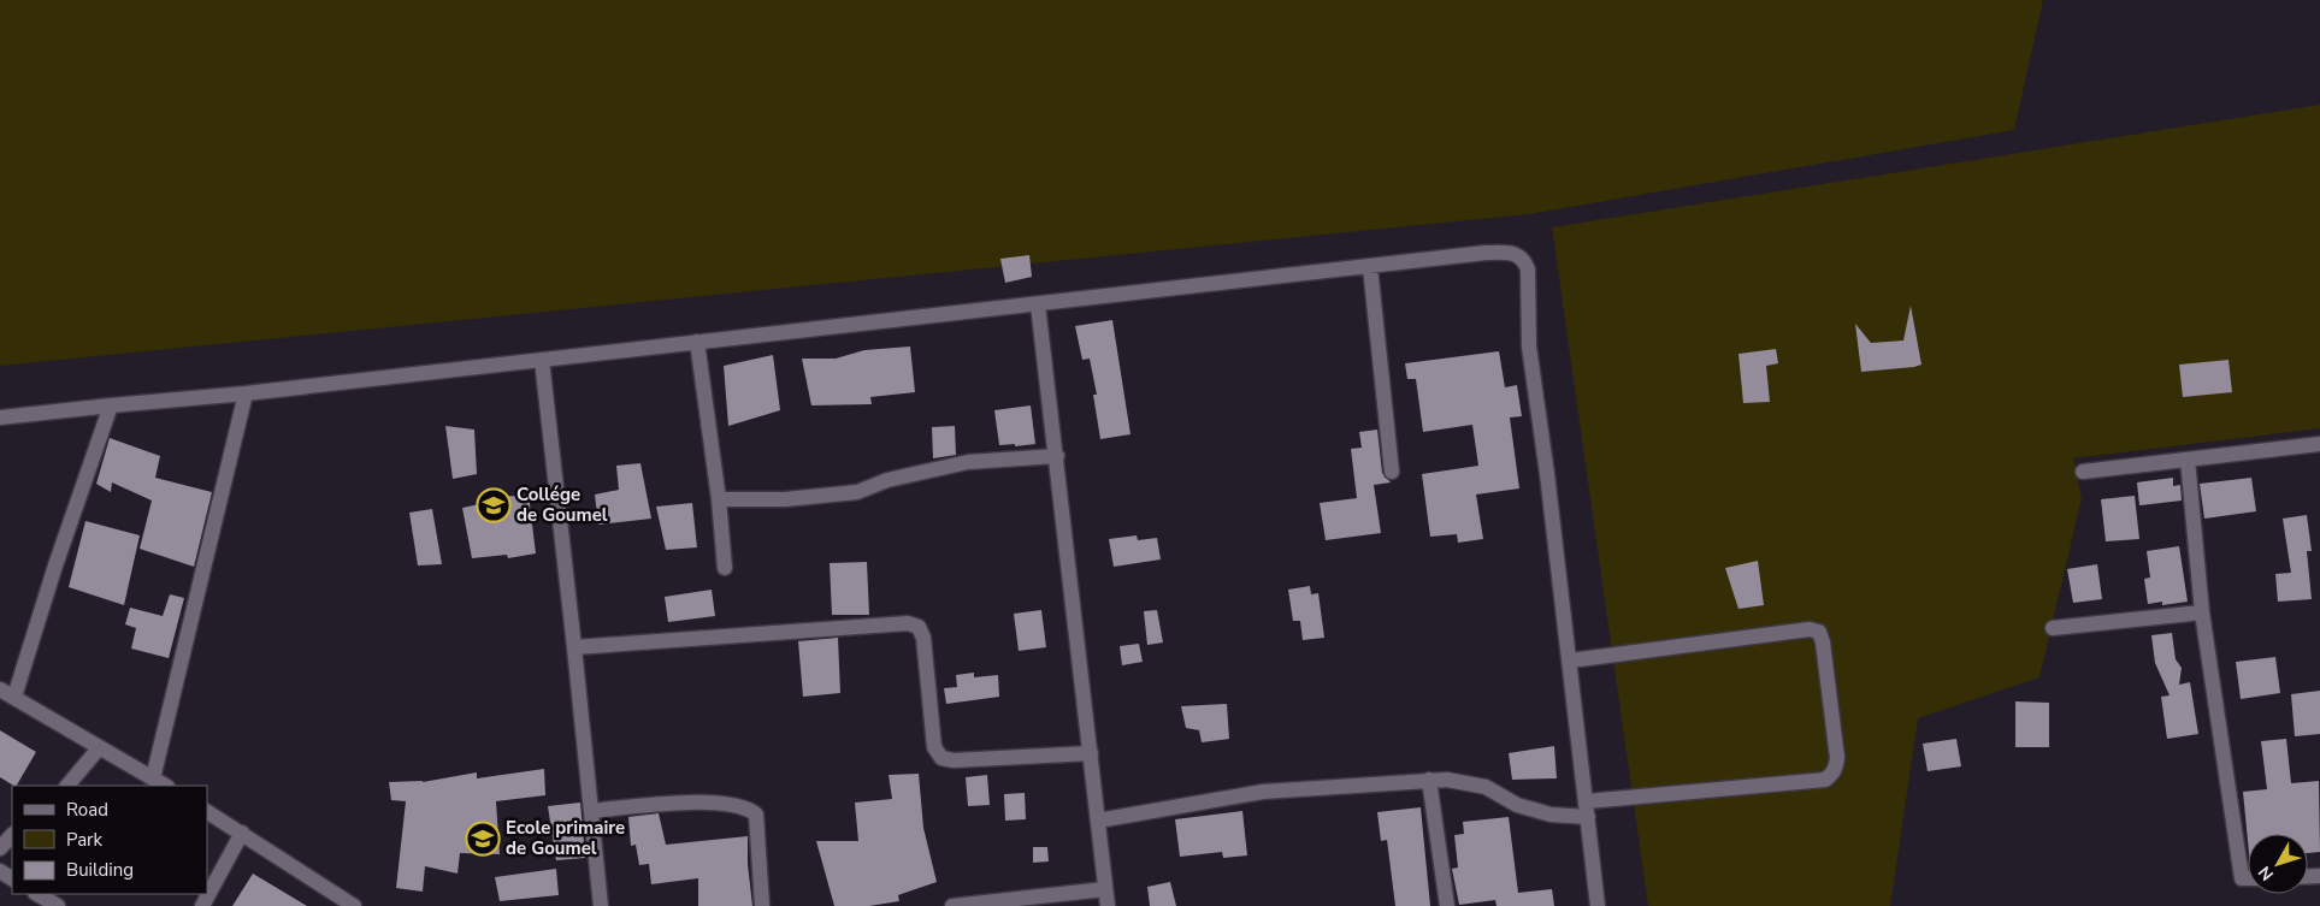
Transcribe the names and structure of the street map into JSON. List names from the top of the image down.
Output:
{
  "places": {
    "school or university": ["Collége de Goumel", "Ecole primaire de Goumel"]
  },
  "legend": ["Road", "Park", "Building"],
  "north": "bottom left"
}
